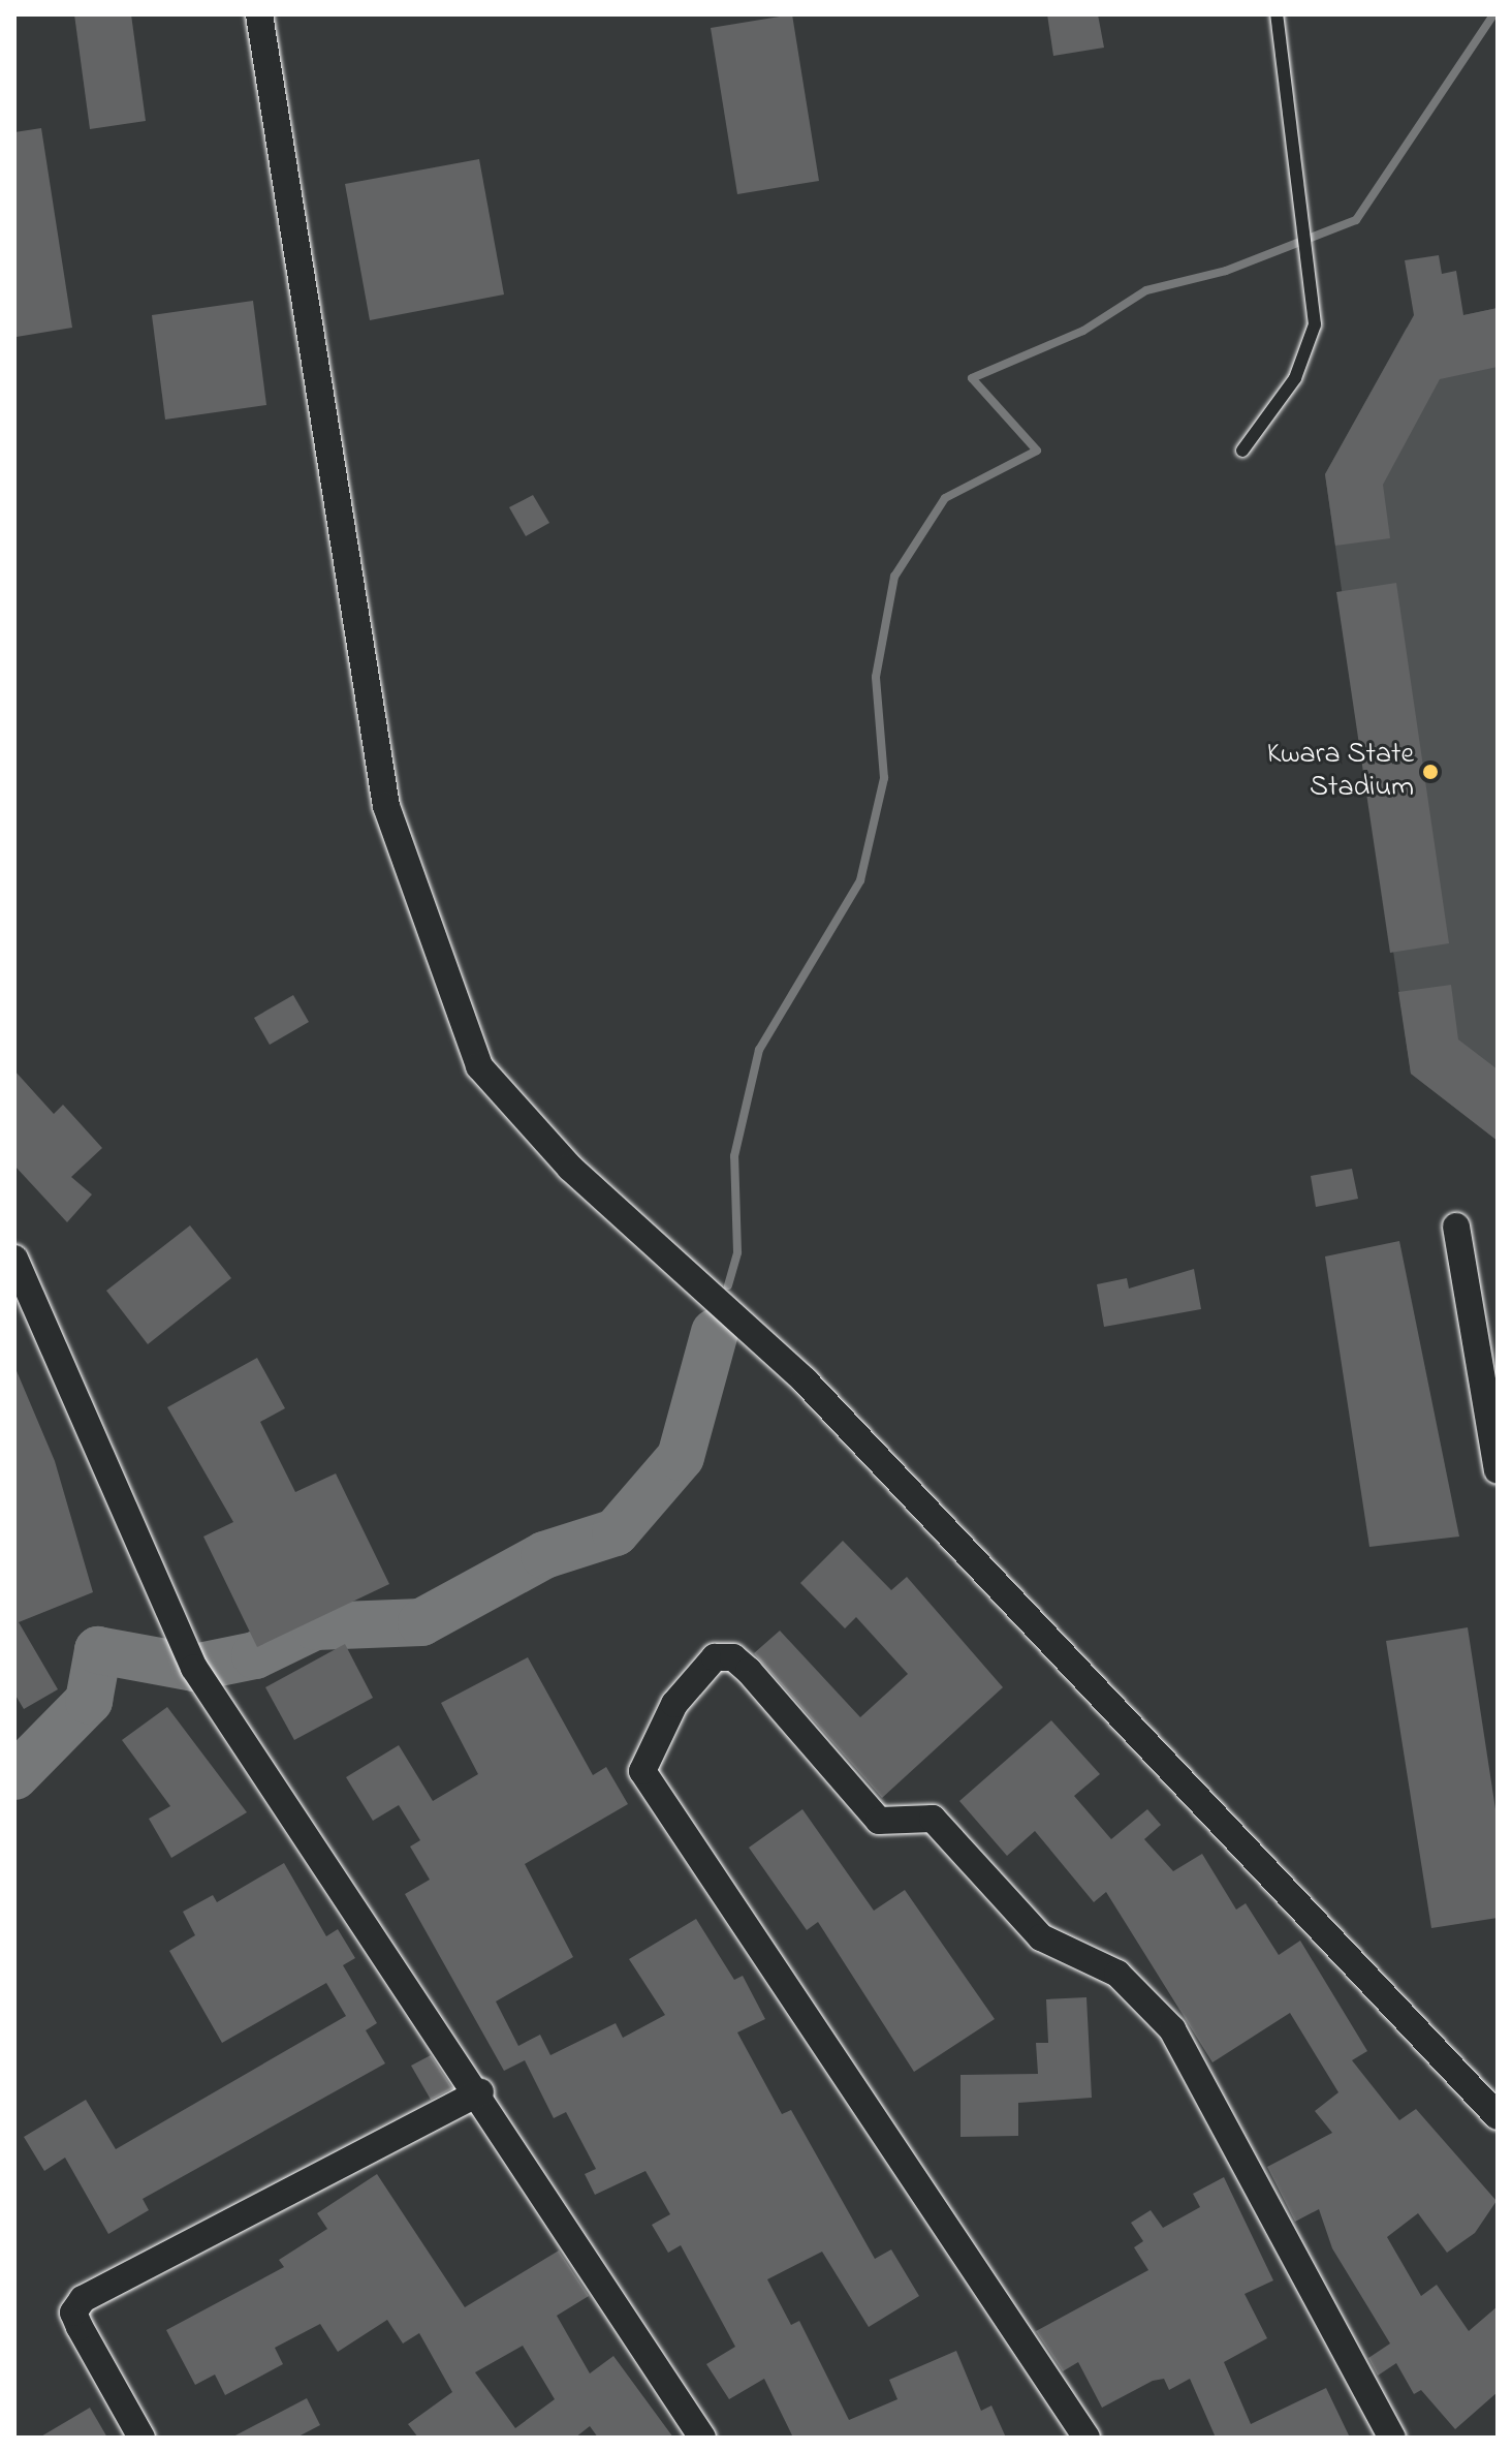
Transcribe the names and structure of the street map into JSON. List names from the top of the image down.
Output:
{
  "places": ["Kwara State Stadium"]
}
